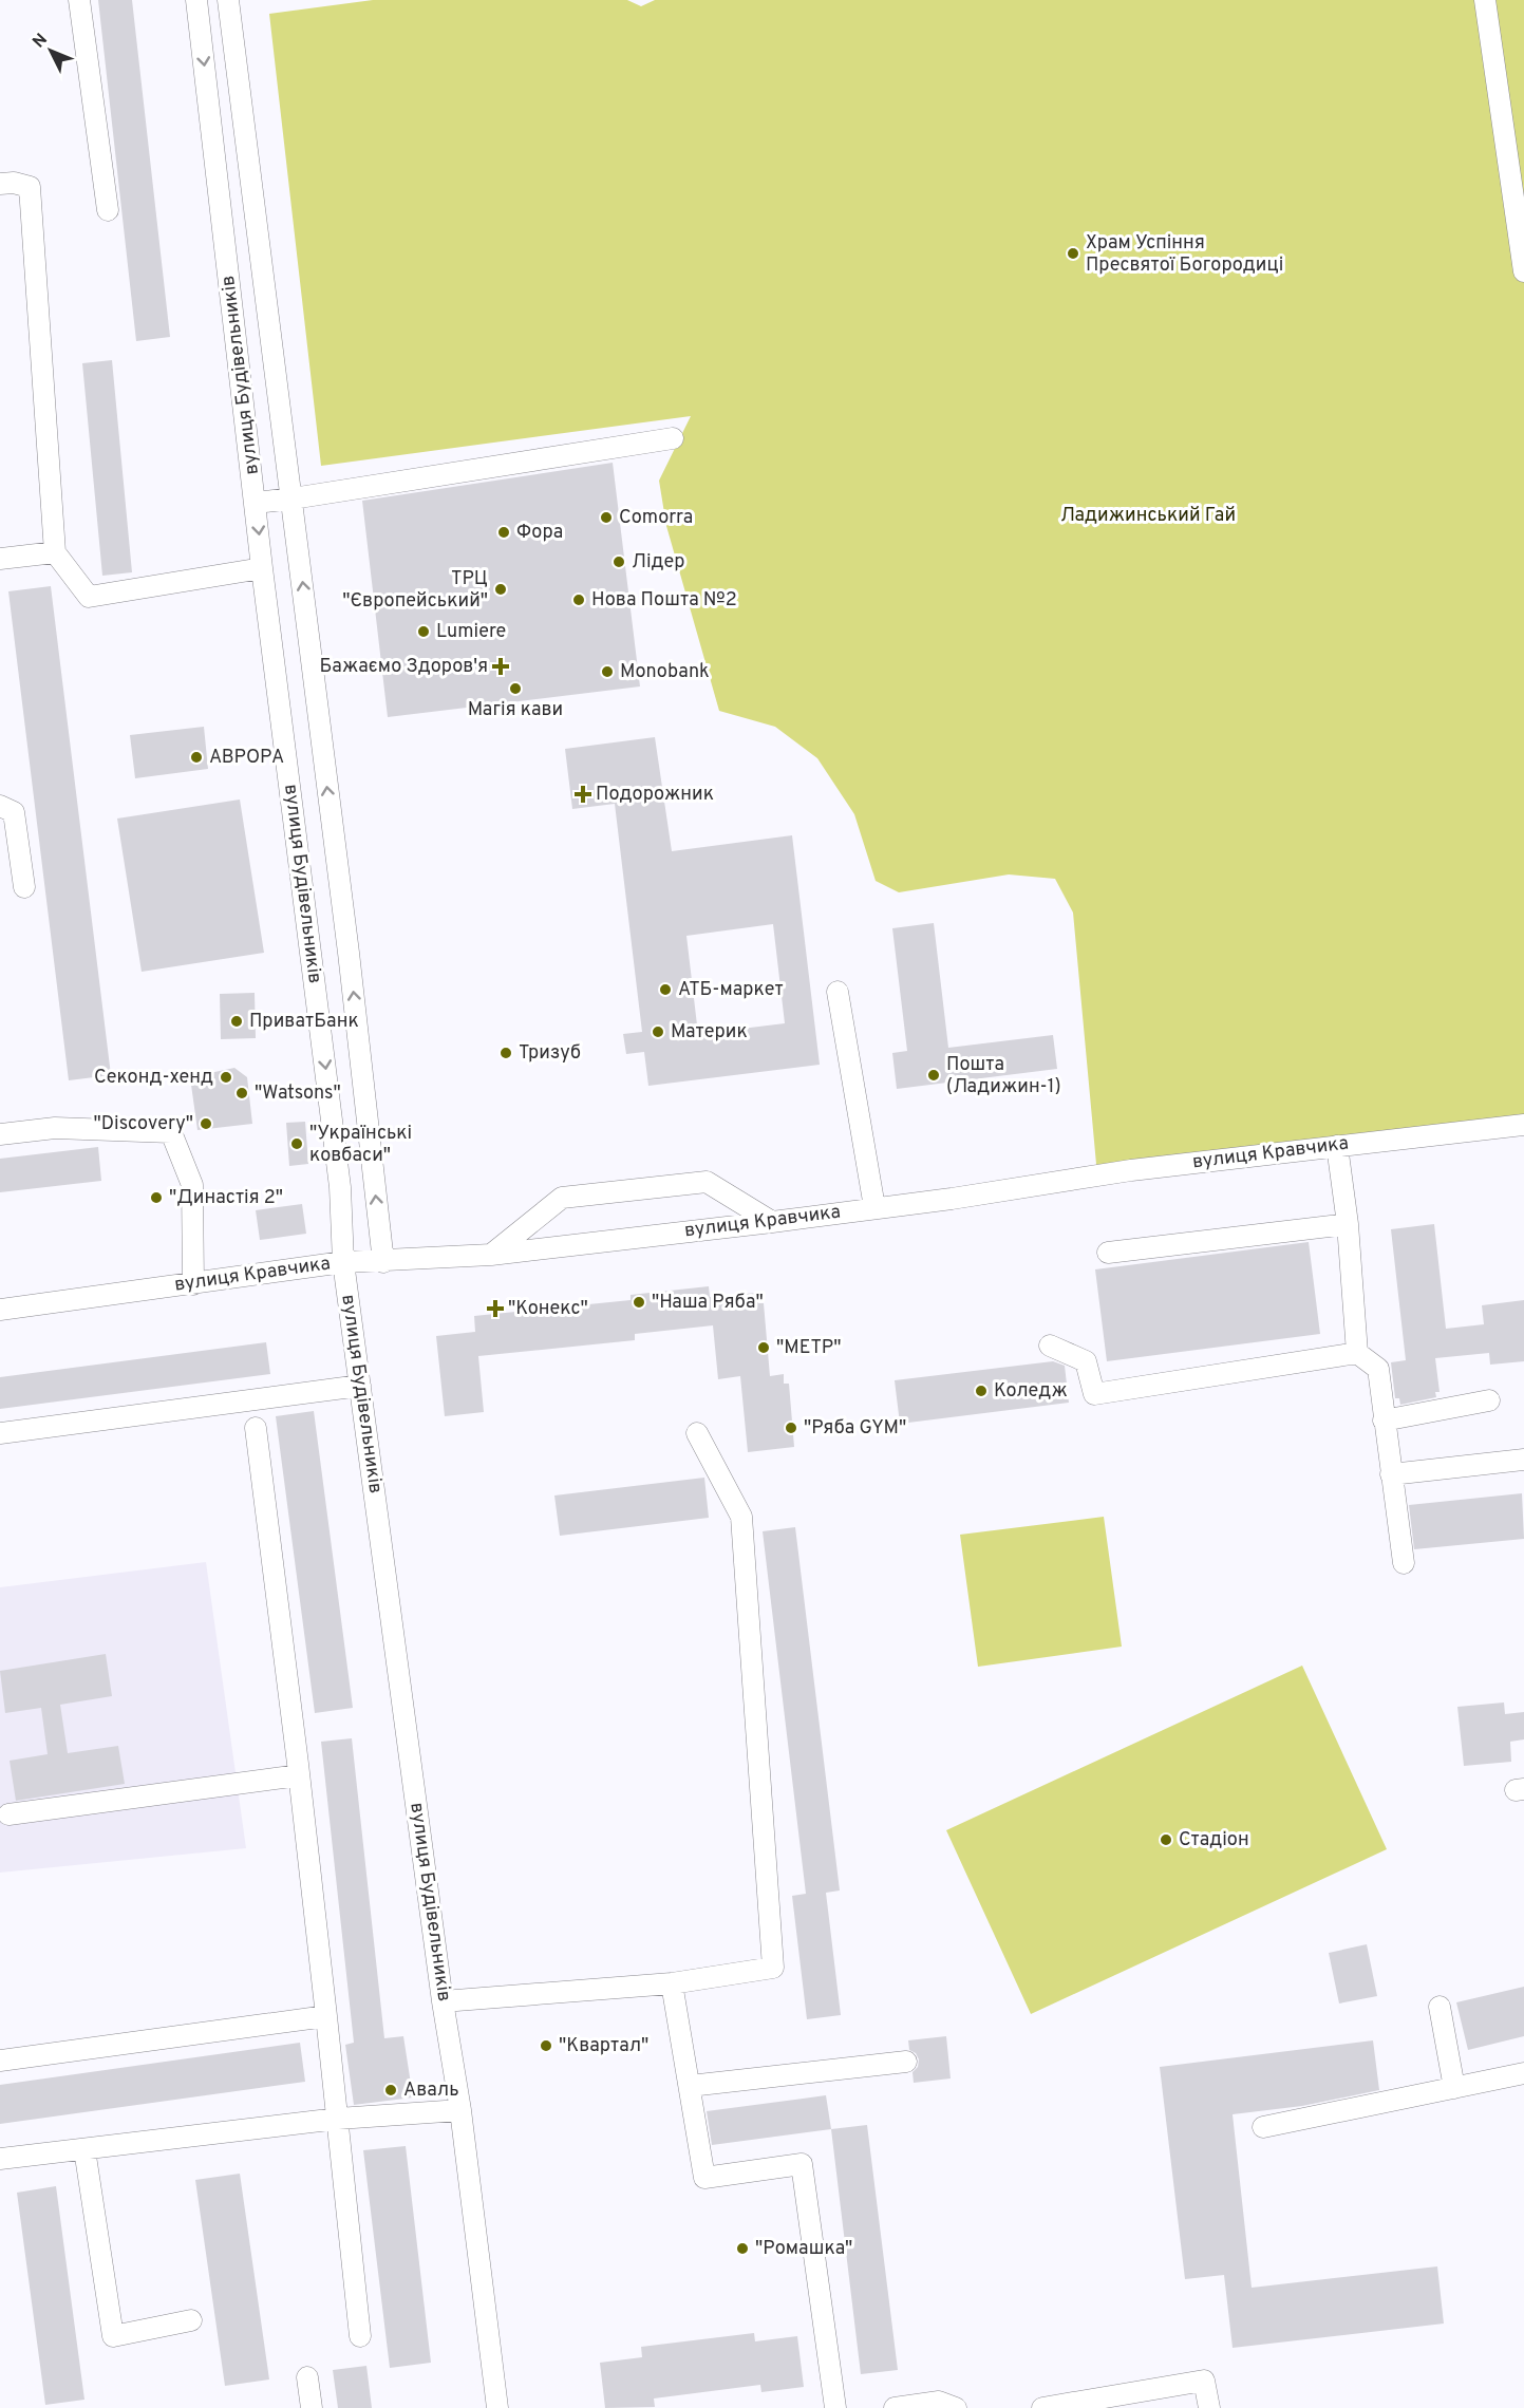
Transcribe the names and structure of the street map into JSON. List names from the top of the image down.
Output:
{
  "streets": {
    "street": ["вулиця Будівельників", "вулиця Кравчика"]
  },
  "crossings": [
    ["вулиця Будівельників", "вулиця Кравчика"]
  ],
  "parks": ["Ладижинський Гай"],
  "places": {
    "other": [
      "Храм Успіння Пресвятої Богородиці",
      "Comorra",
      "Фора",
      "Лідер",
      "ТРЦ \"Європейський\"",
      "Нова Пошта №2",
      "Lumiere",
      "Monobank",
      "Магія кави",
      "АВРОРА",
      "АТБ-маркет",
      "ПриватБанк",
      "Материк",
      "Тризуб",
      "Пошта (Ладижин-1)",
      "Секонд-хенд",
      "\"Watsons\"",
      "\"Discovery\"",
      "\"Українські ковбаси\"",
      "\"Династія 2\"",
      "\"Наша Ряба\"",
      "\"МЕТР\"",
      "Коледж",
      "\"Ряба GYM\"",
      "Стадіон",
      "\"Квартал\"",
      "Аваль",
      "\"Ромашка\""
    ],
    "health": ["Бажаємо Здоров'я", "Подорожник", "\"Конекс\""]
  },
  "north": "top left"
}
